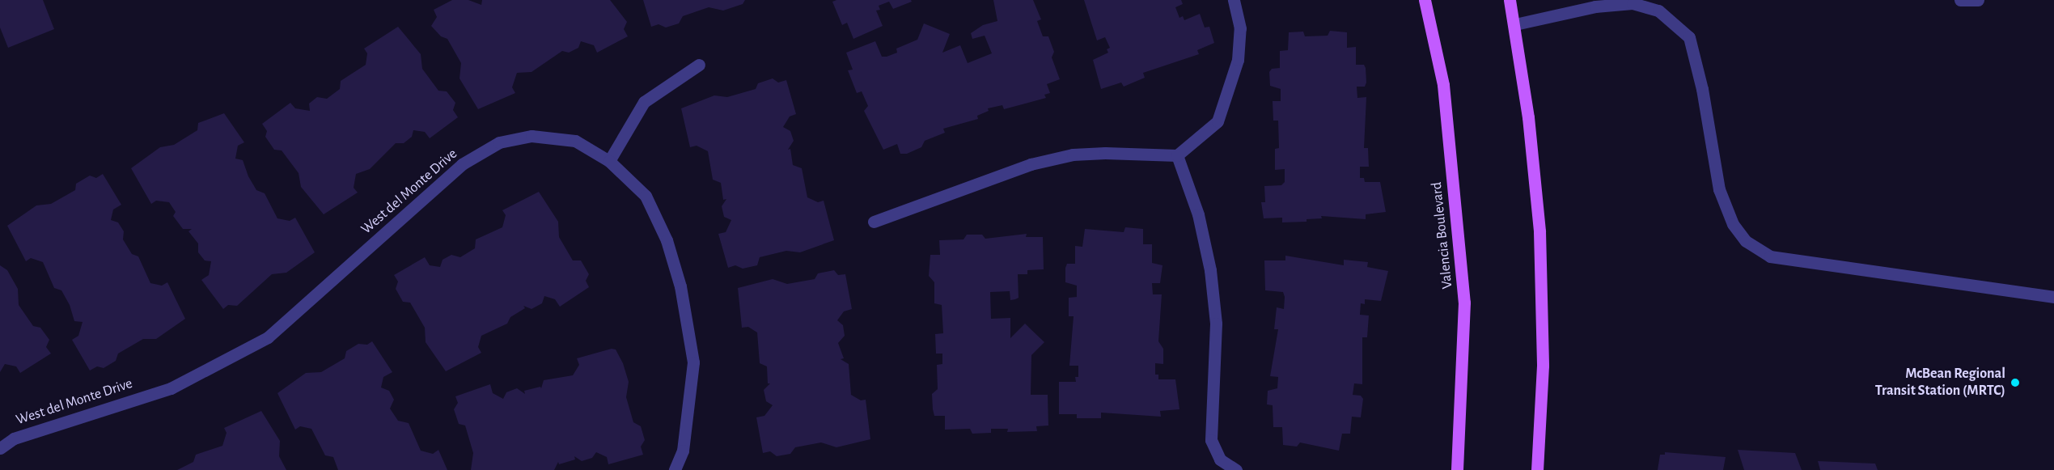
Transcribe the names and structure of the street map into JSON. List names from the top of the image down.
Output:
{
  "streets": {
    "main road": ["Valencia Boulevard"],
    "street": ["West del Monte Drive"]
  },
  "places": ["McBean Regional Transit Station (MRTC)"]
}
